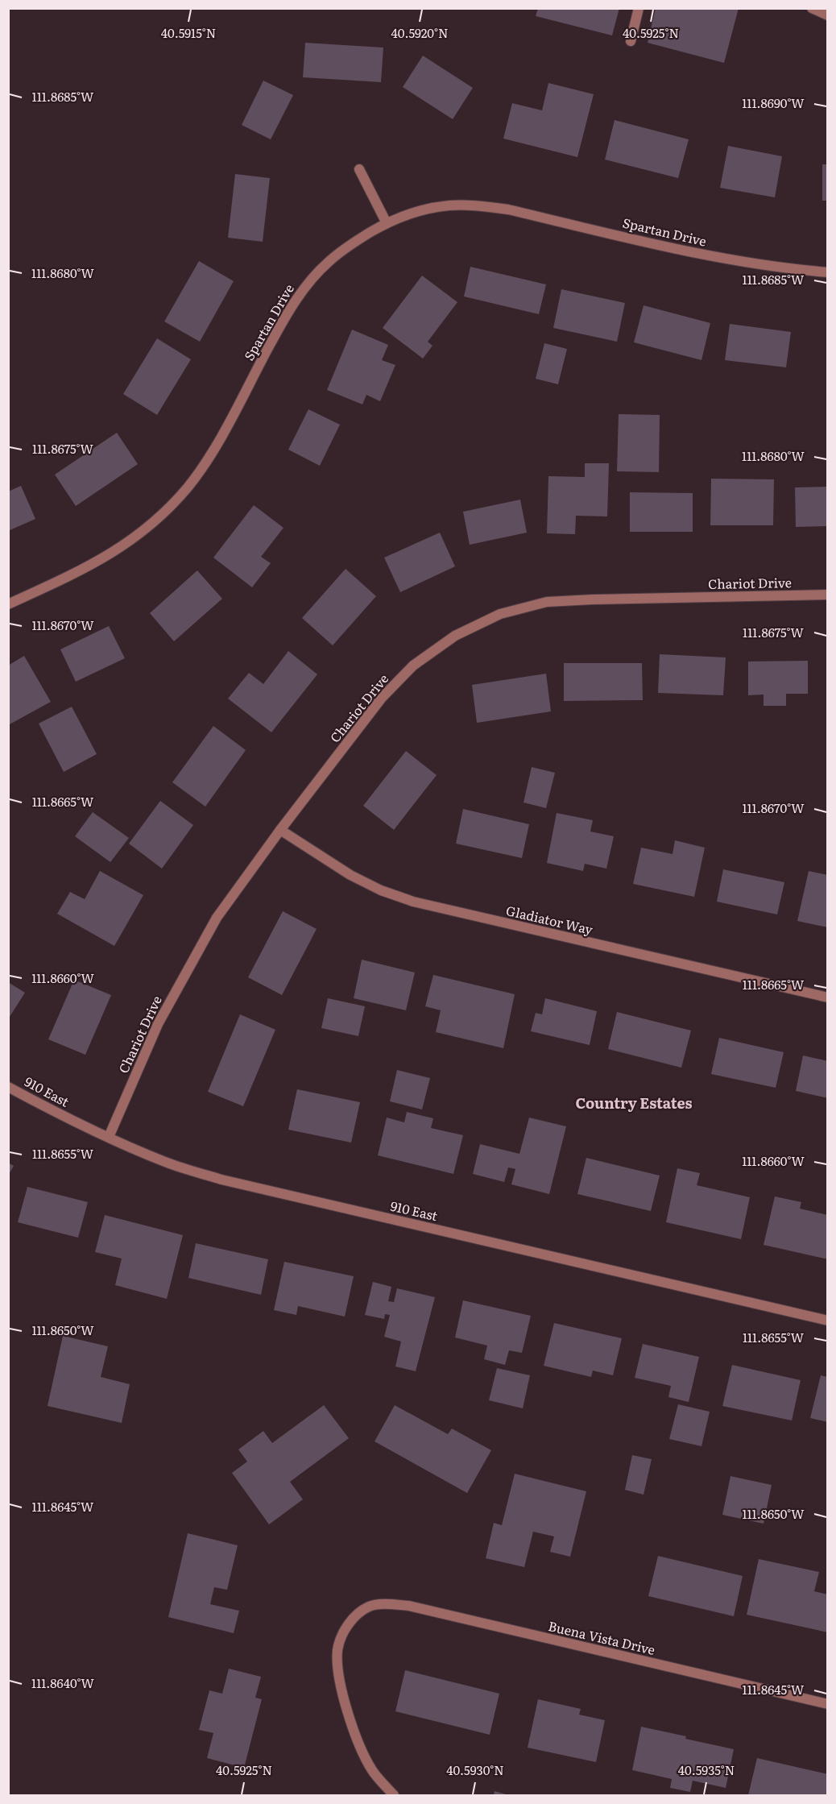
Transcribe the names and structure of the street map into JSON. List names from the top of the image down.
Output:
{
  "streets": {
    "street": [
      "Spartan Drive",
      "Chariot Drive",
      "Gladiator Way",
      "910 East",
      "Buena Vista Drive"
    ]
  },
  "crossings": [
    ["Chariot Drive", "Gladiator Way"],
    ["Chariot Drive", "910 East"]
  ],
  "districts": ["Country Estates"],
  "coordinates": [
    "40.5915°N",
    "40.5920°N",
    "40.5925°N",
    "111.8685°W",
    "111.8690°W",
    "111.8680°W",
    "111.8675°W",
    "111.8670°W",
    "111.8665°W",
    "111.8660°W",
    "111.8655°W",
    "111.8650°W",
    "111.8645°W",
    "111.8640°W",
    "40.5930°N",
    "40.5935°N"
  ]
}
